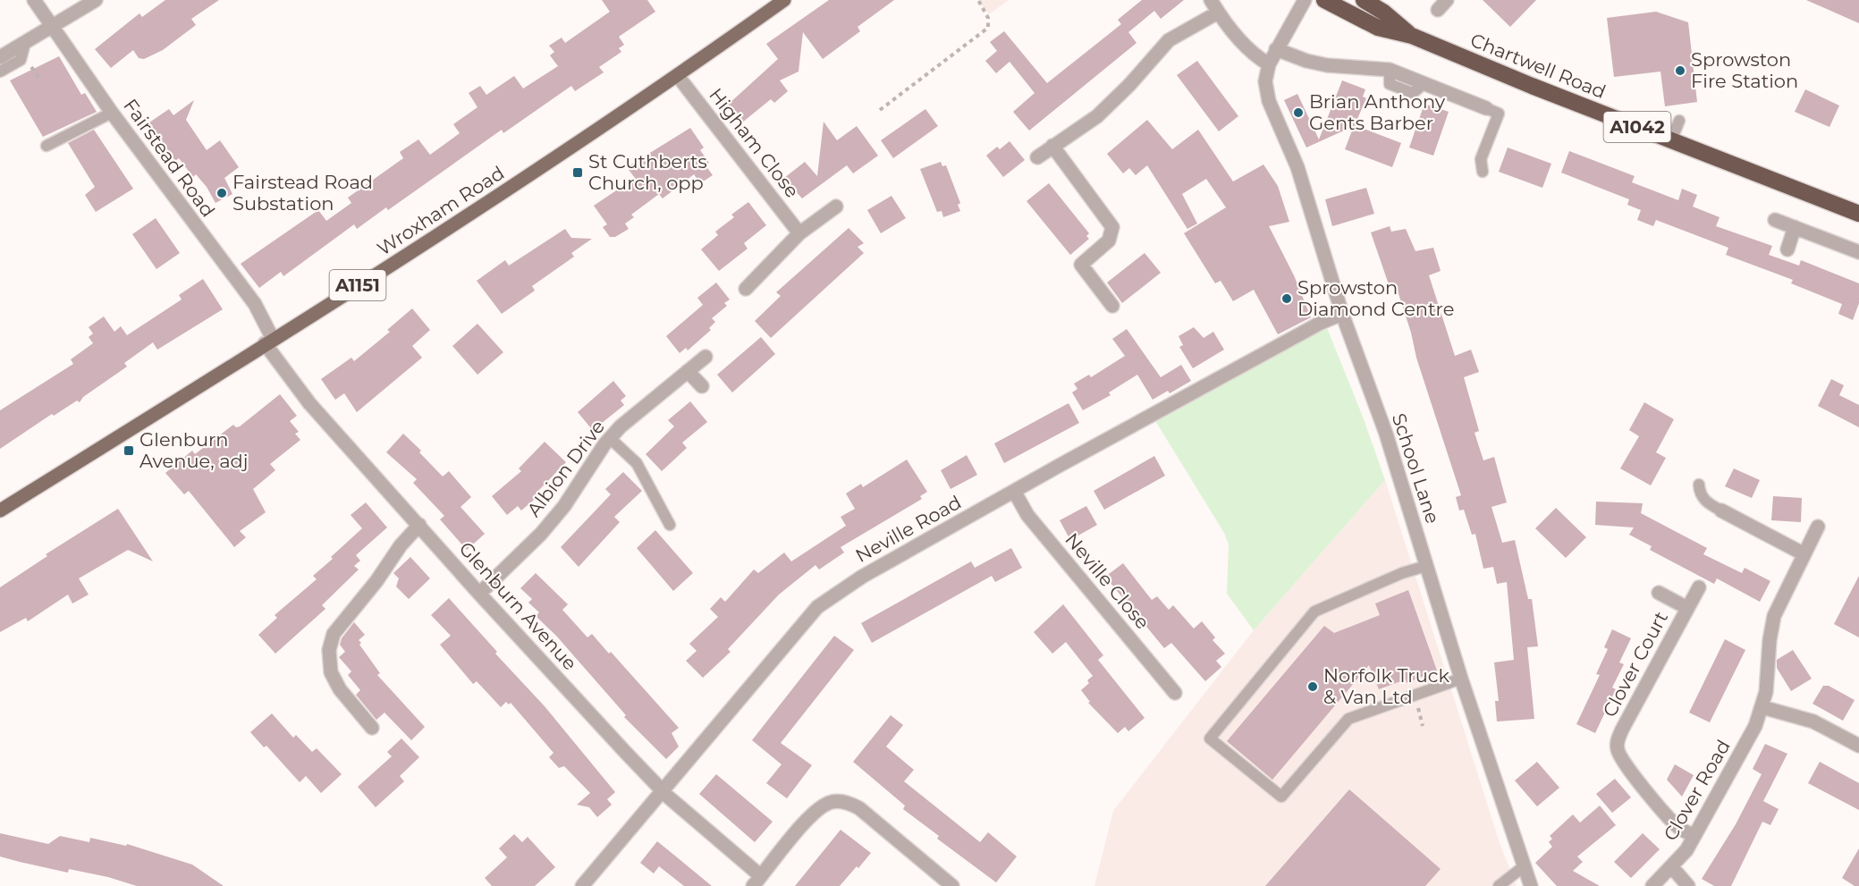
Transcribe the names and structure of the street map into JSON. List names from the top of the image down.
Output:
{
  "streets": {
    "highway": ["Chartwell Road", "A1042"],
    "main road": ["Wroxham Road", "A1151"],
    "street": [
      "Higham Close",
      "Fairstead Road",
      "Albion Drive",
      "School Lane",
      "Neville Road",
      "Neville Close",
      "Glenburn Avenue",
      "Clover Court",
      "Clover Road"
    ]
  },
  "crossings": [
    ["Higham Close", "Wroxham Road"],
    ["Fairstead Road", "Wroxham Road"],
    ["Fairstead Road", "Glenburn Avenue"],
    ["Wroxham Road", "Glenburn Avenue"],
    ["Albion Drive", "Glenburn Avenue"],
    ["School Lane", "Neville Road"],
    ["Neville Road", "Neville Close"],
    ["Neville Road", "Glenburn Avenue"],
    ["Clover Court", "Clover Road"]
  ],
  "places": {
    "other": [
      "Sprowston Fire Station",
      "Brian Anthony Gents Barber",
      "Fairstead Road Substation",
      "Sprowston Diamond Centre",
      "Norfolk Truck & Van Ltd"
    ],
    "transit": ["St Cuthberts Church, opp", "Glenburn Avenue, adj"]
  }
}
